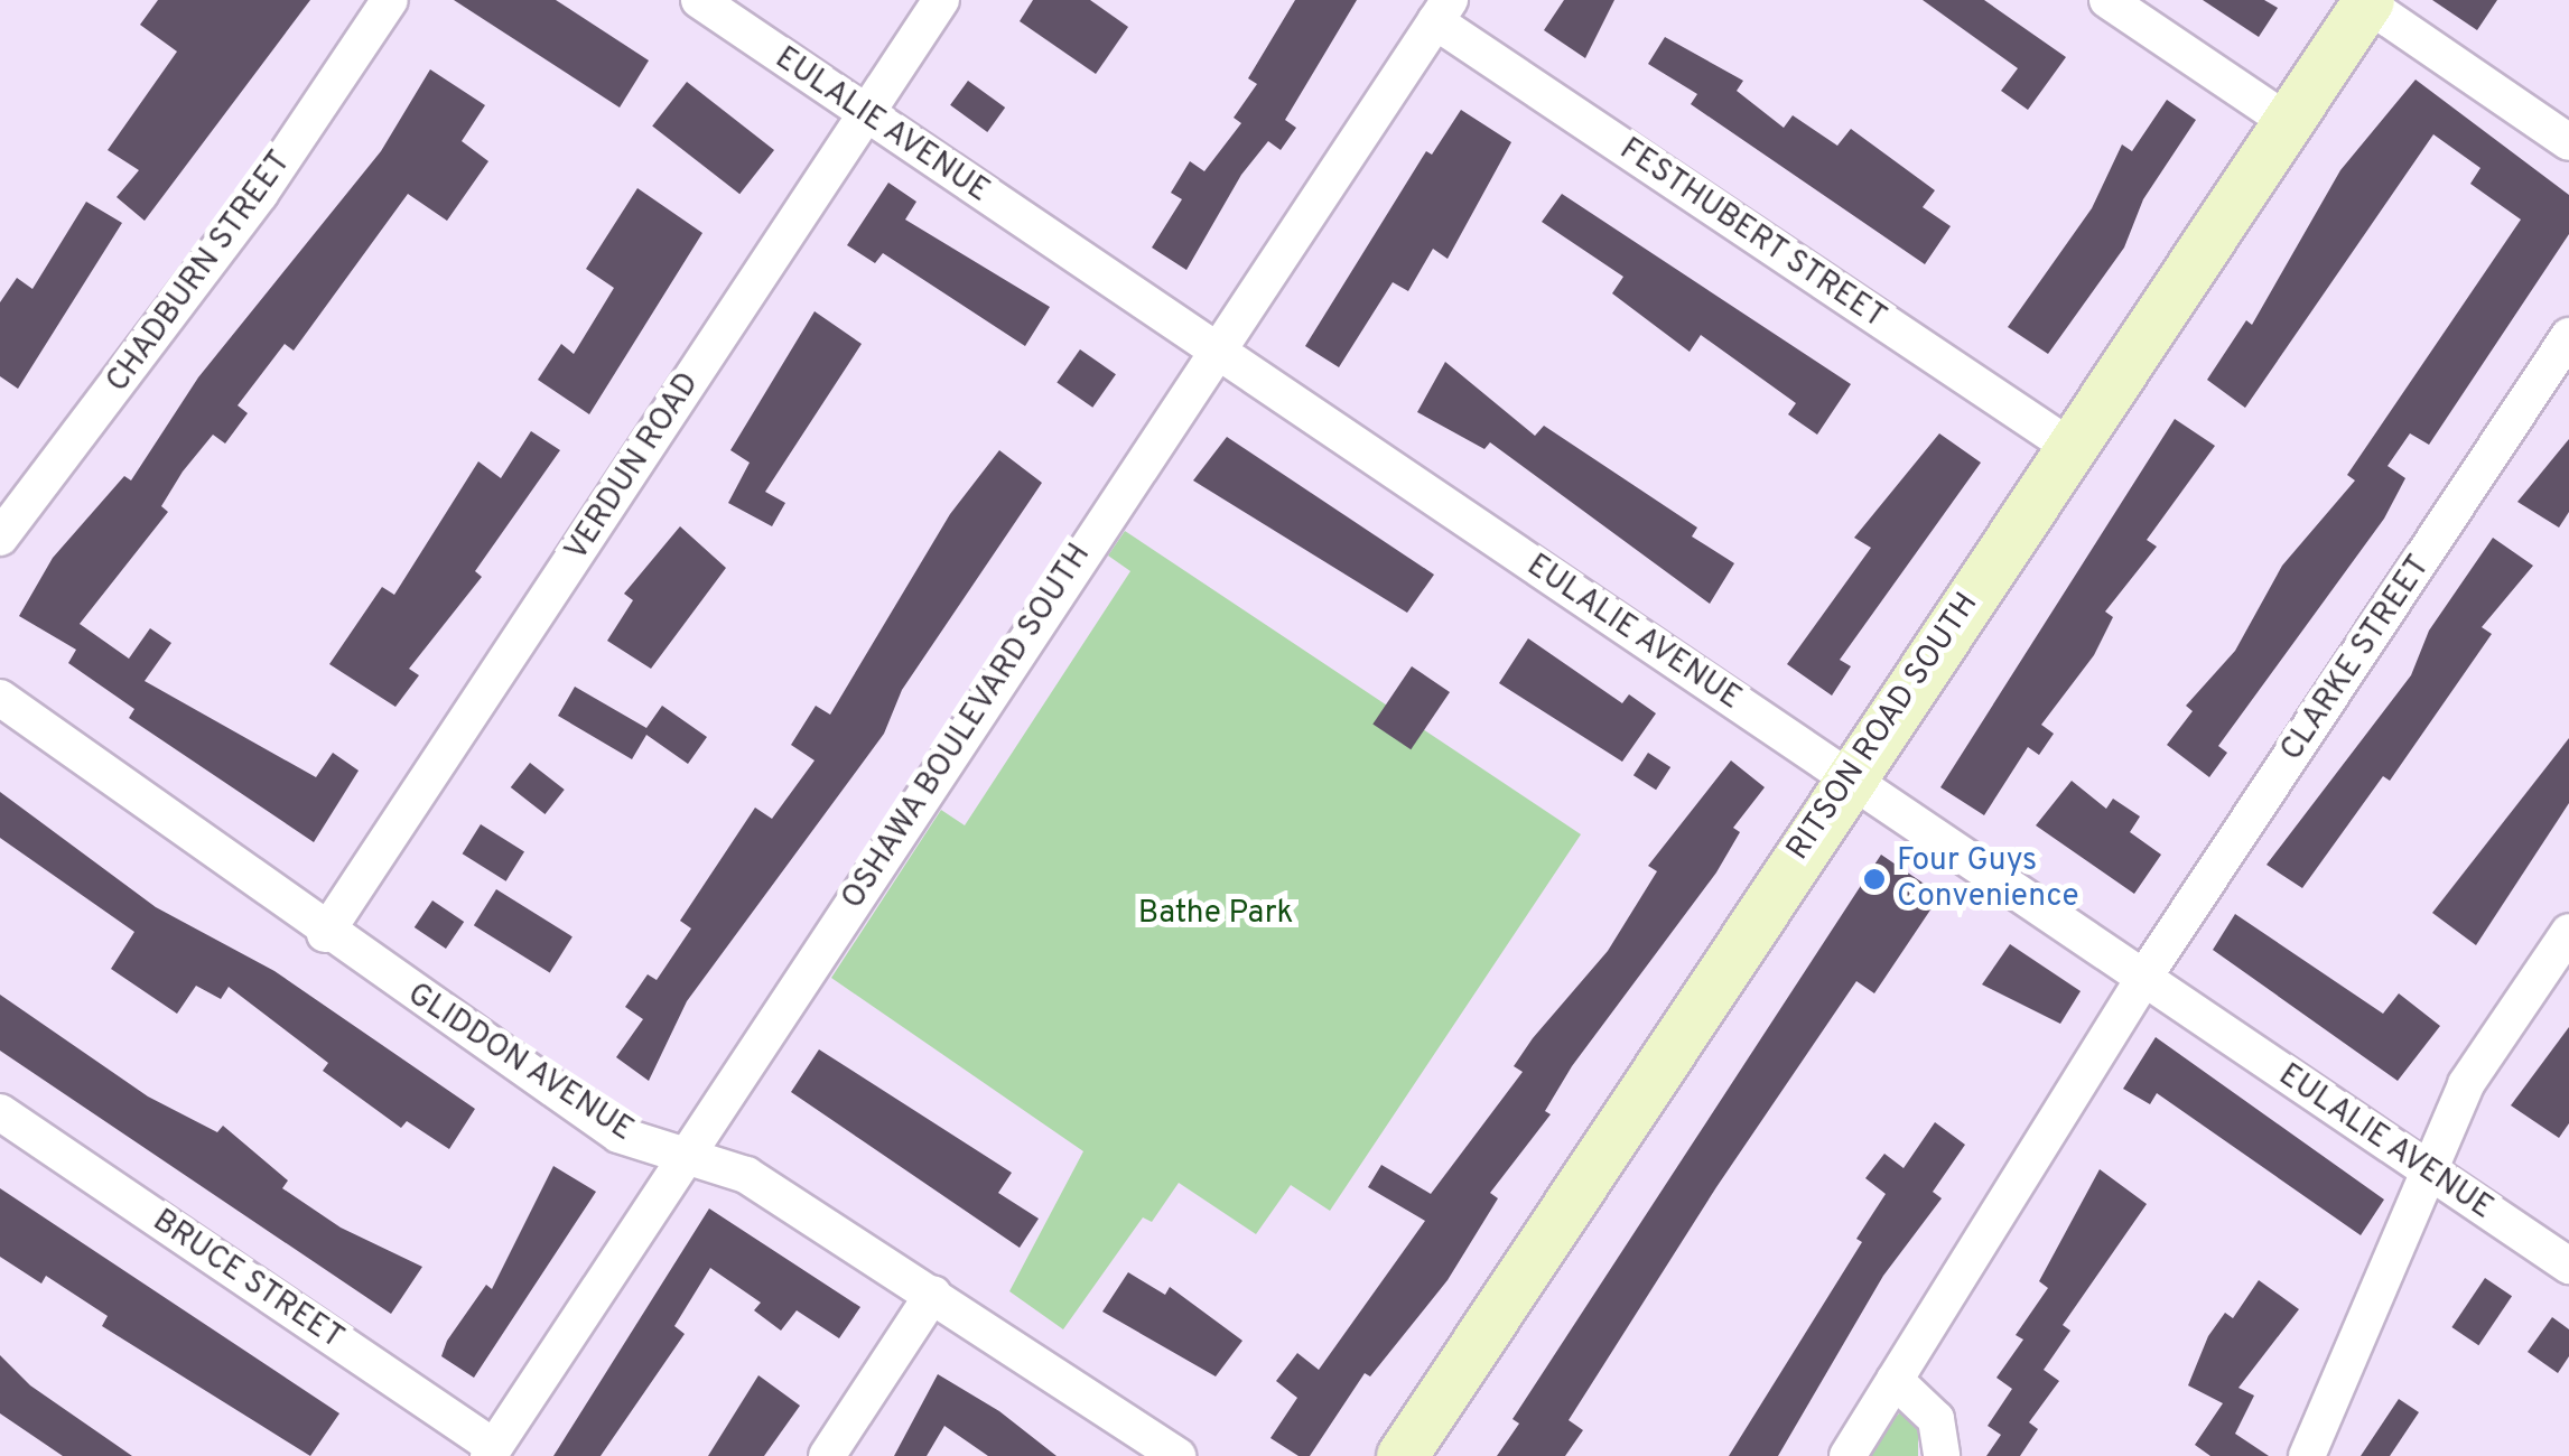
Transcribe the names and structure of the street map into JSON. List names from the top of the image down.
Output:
{
  "streets": {
    "main road": ["RITSON ROAD SOUTH"],
    "street": [
      "EULALIE AVENUE",
      "FESTHUBERT STREET",
      "CHADBURN STREET",
      "VERDUN ROAD",
      "CLARKE STREET",
      "OSHAWA BOULEVARD SOUTH",
      "GLIDDON AVENUE",
      "BRUCE STREET"
    ]
  },
  "crossings": [
    ["EULALIE AVENUE", "VERDUN ROAD"],
    ["EULALIE AVENUE", "CLARKE STREET"],
    ["EULALIE AVENUE", "OSHAWA BOULEVARD SOUTH"],
    ["EULALIE AVENUE", "RITSON ROAD SOUTH"],
    ["FESTHUBERT STREET", "OSHAWA BOULEVARD SOUTH"],
    ["FESTHUBERT STREET", "RITSON ROAD SOUTH"],
    ["VERDUN ROAD", "GLIDDON AVENUE"],
    ["OSHAWA BOULEVARD SOUTH", "GLIDDON AVENUE"],
    ["OSHAWA BOULEVARD SOUTH", "BRUCE STREET"]
  ],
  "parks": ["Bathe Park"],
  "places": ["Four Guys Convenience"]
}
